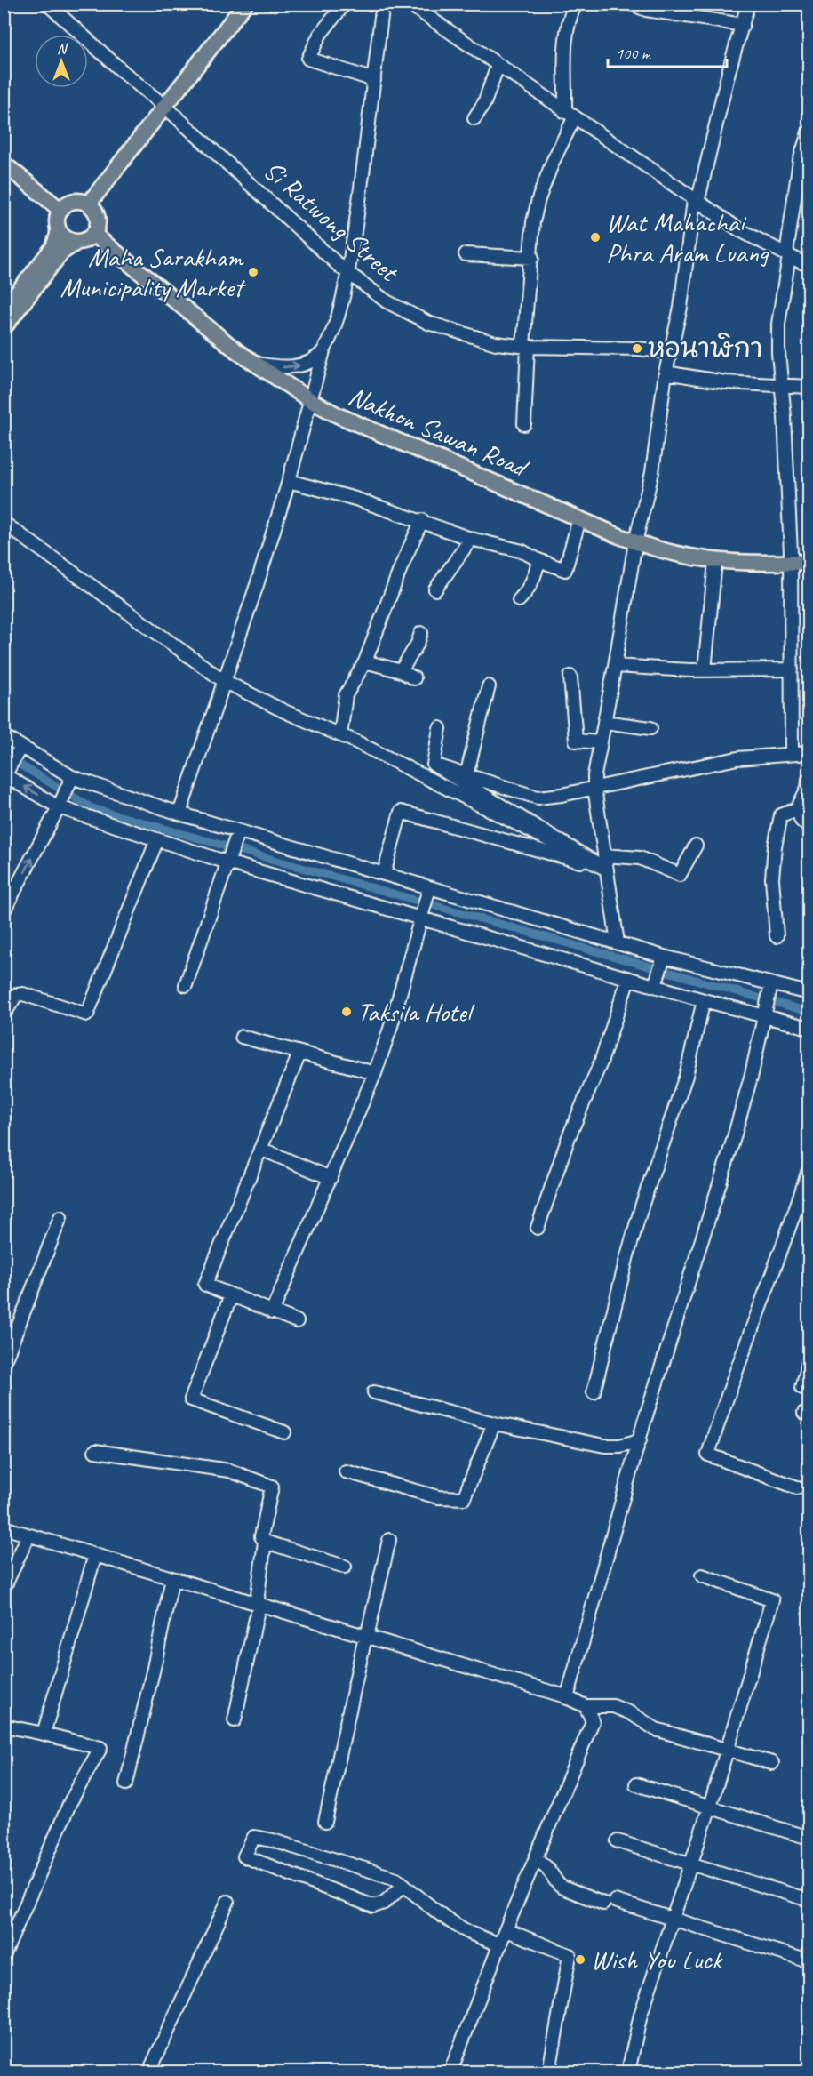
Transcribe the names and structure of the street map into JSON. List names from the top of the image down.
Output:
{
  "streets": {
    "main road": ["Nakhon Sawan Road"],
    "street": ["Si Ratwong Street"]
  },
  "places": [
    "Wat Mahachai Phra Aram Luang",
    "Maha Sarakham Municipality Market",
    "หอนาฬิกา",
    "Taksila Hotel",
    "Wish You Luck"
  ],
  "scale_bar": "100 m",
  "north": "top"
}
